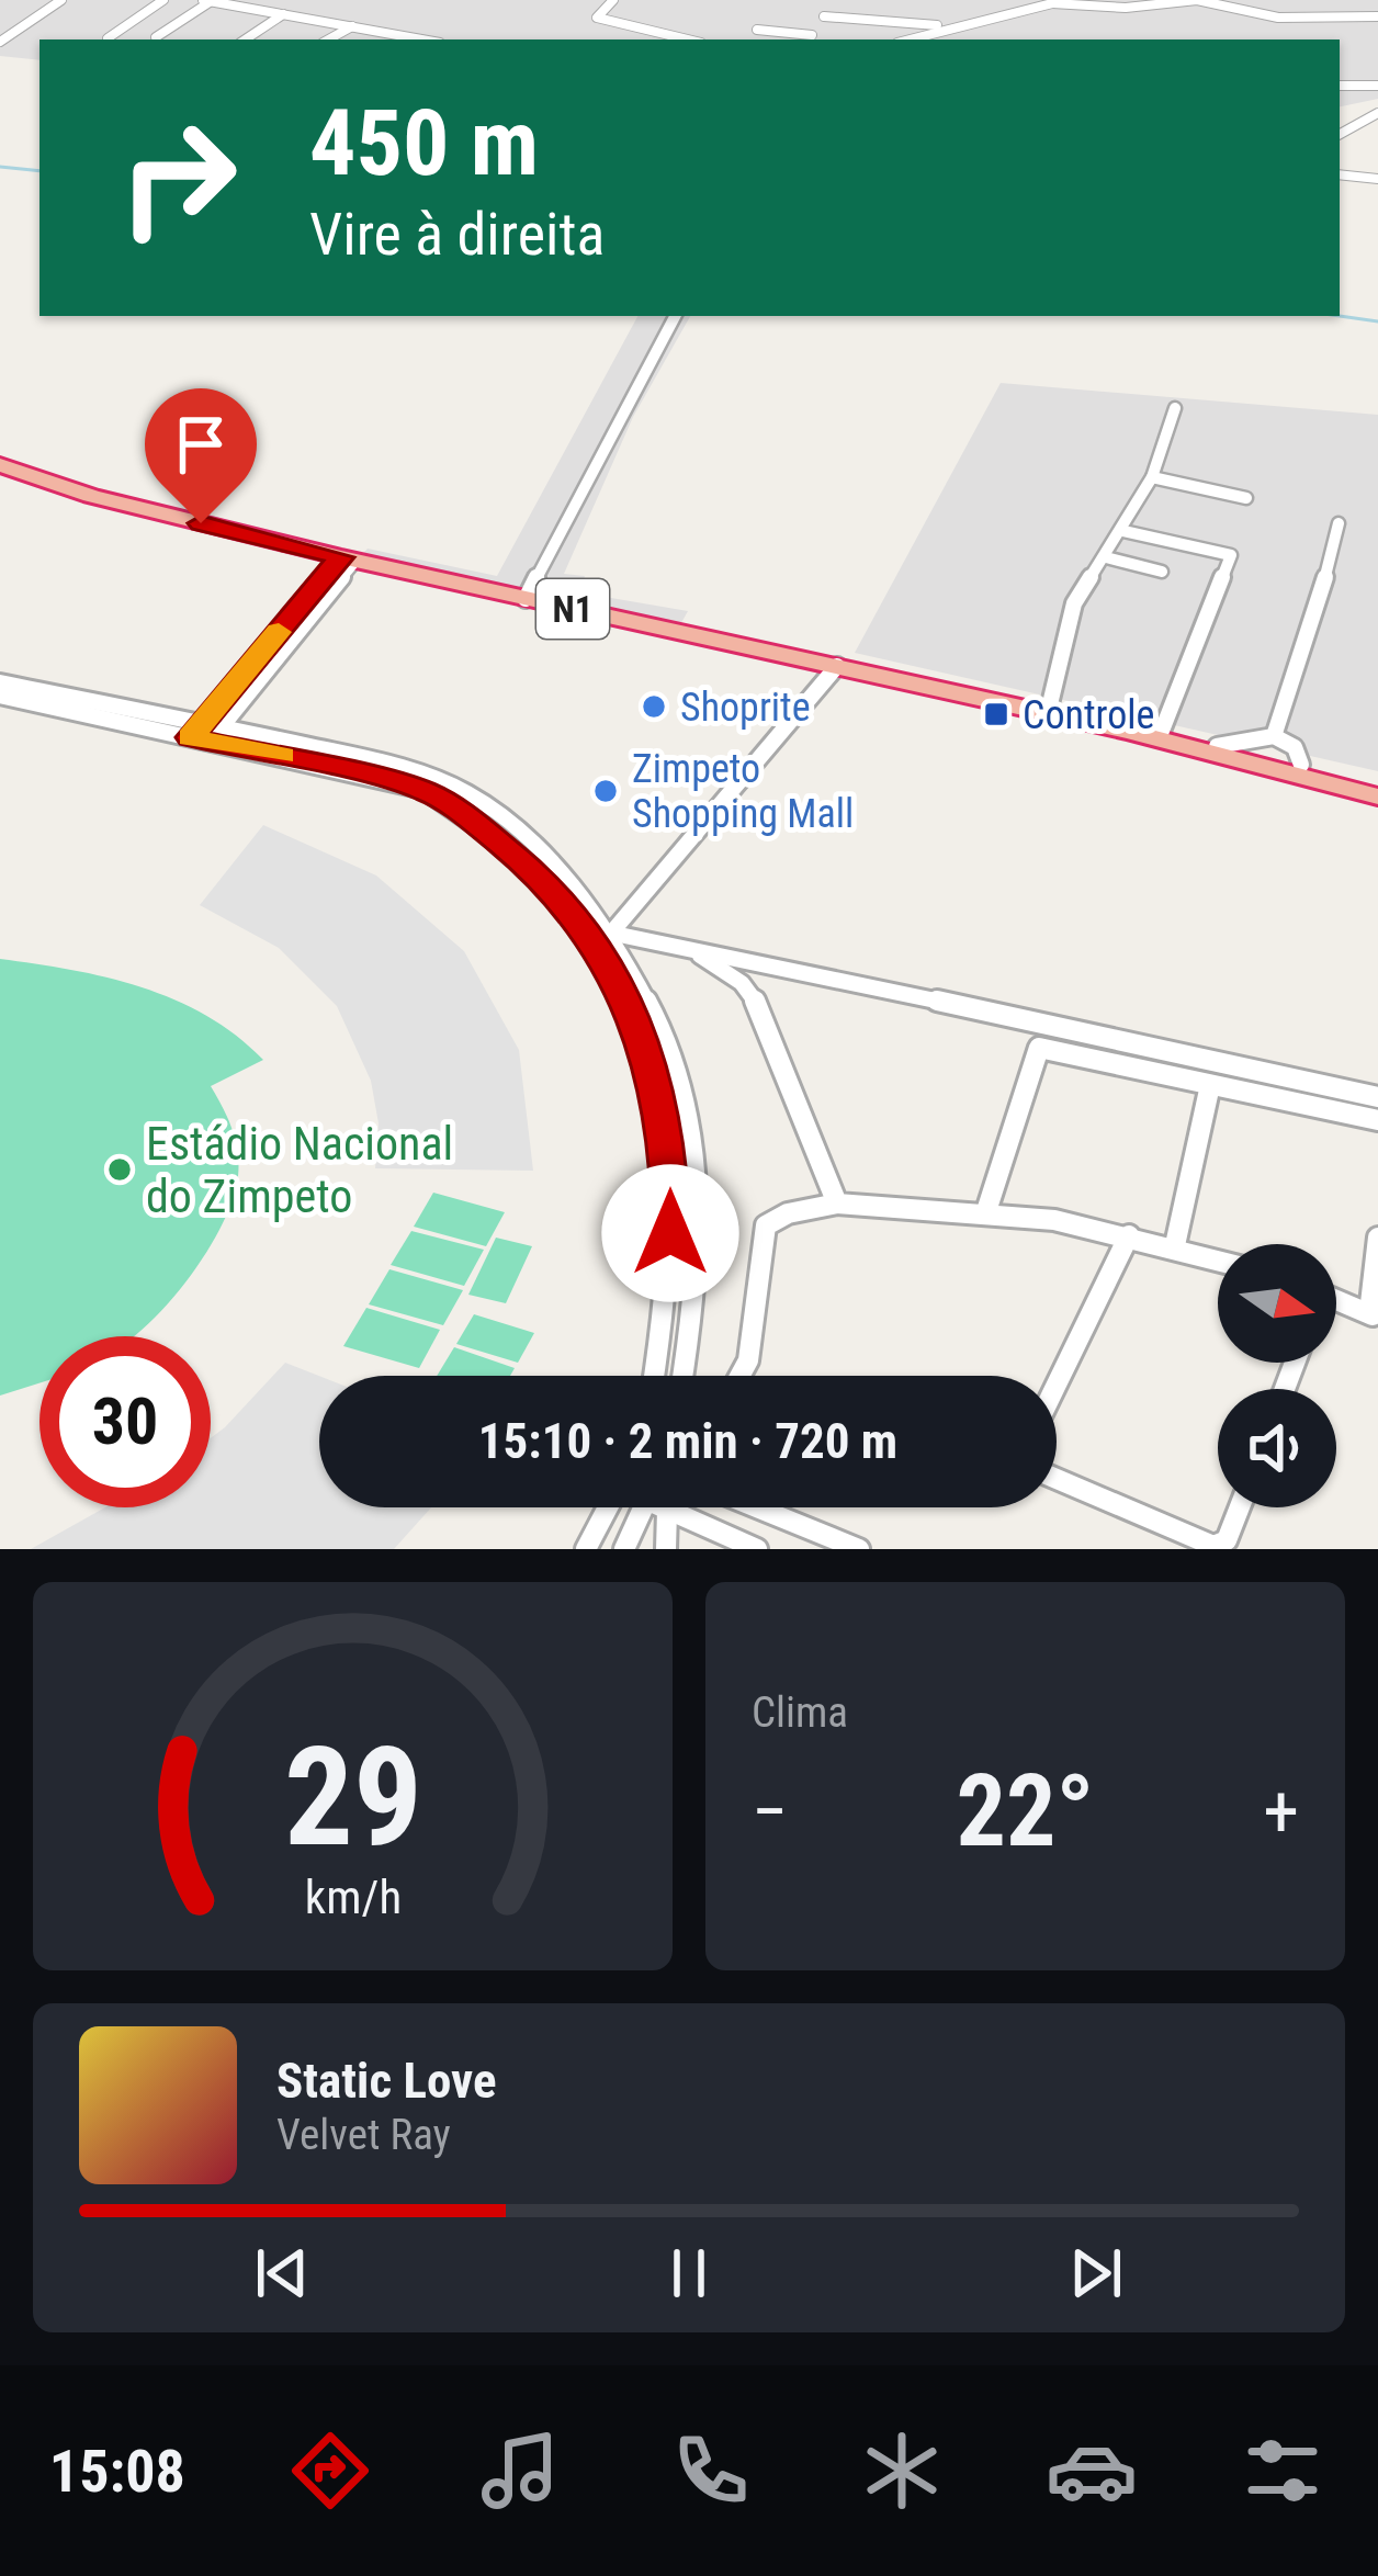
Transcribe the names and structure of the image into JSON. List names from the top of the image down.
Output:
{
  "streets": {
    "highway": ["N1"]
  },
  "places": {
    "other": ["Shoprite", "Zimpeto Shopping Mall", "Estádio Nacional do Zimpeto"],
    "transit": ["Controle"]
  },
  "north": "right",
  "page": {
    "turn": ["450 m", "Vire à direita"],
    "limit": "30",
    "trip": "15:10 · 2 min · 720 m",
    "tile": "Clima",
    "heat": ["−", "22°", "+"],
    "song": ["Static Love", "Velvet Ray"],
    "tabs": "15:08",
    "gauge": ["29", "km/h"]
  }
}
